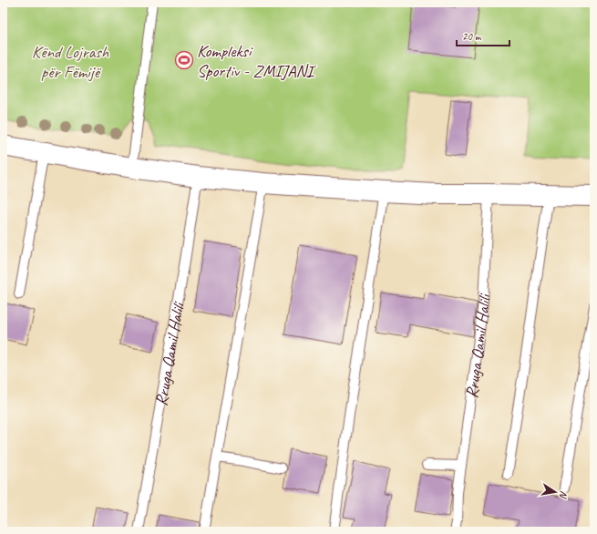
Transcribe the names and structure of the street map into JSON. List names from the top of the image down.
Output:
{
  "streets": {
    "lane": ["Rruga Qamil Halili"]
  },
  "parks": ["Kënd Lojrash për Fëmijë"],
  "places": {
    "sports": ["Kompleksi Sportiv - ZMIJANI"]
  },
  "scale_bar": "20 m",
  "north": "right"
}
